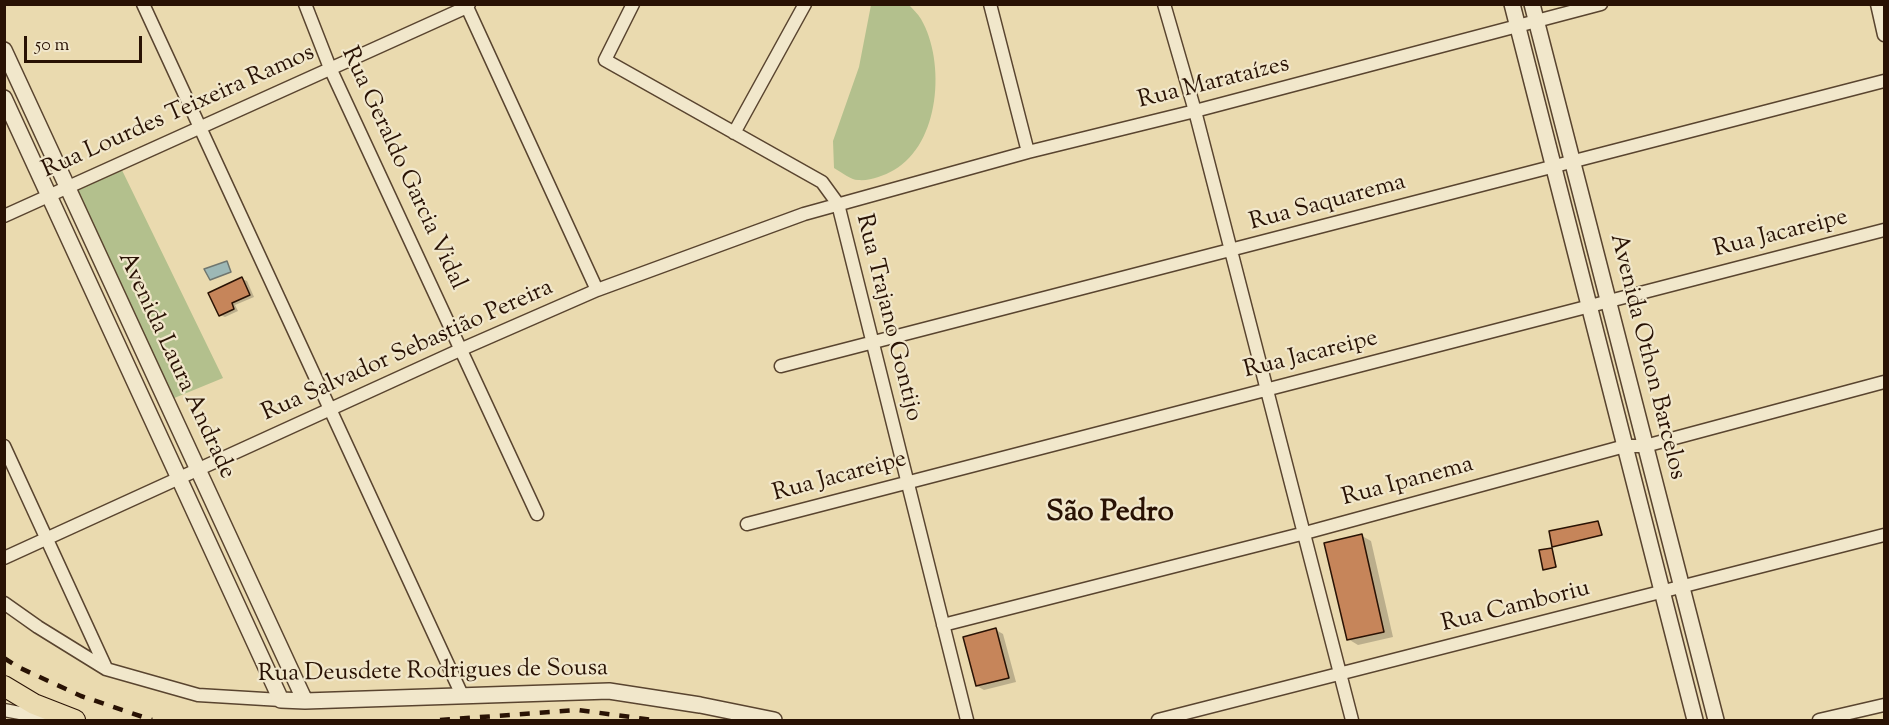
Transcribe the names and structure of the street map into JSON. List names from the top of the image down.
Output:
{
  "streets": {
    "street": [
      "Rua Marataízes",
      "Rua Lourdes Teixeira Ramos",
      "Rua Geraldo Garcia Vidal",
      "Rua Saquarema",
      "Rua Jacareipe",
      "Rua Trajano Gontijo",
      "Rua Salvador Sebastião Pereira",
      "Avenida Othon Barcelos",
      "Avenida Laura Andrade",
      "Rua Ipanema",
      "Rua Camboriu",
      "Rua Deusdete Rodrigues de Sousa"
    ]
  },
  "crossings": [
    ["Rua Marataízes", "Rua Trajano Gontijo"],
    ["Rua Marataízes", "Rua Salvador Sebastião Pereira"],
    ["Rua Marataízes", "Avenida Othon Barcelos"],
    ["Rua Lourdes Teixeira Ramos", "Rua Geraldo Garcia Vidal"],
    ["Rua Lourdes Teixeira Ramos", "Avenida Laura Andrade"],
    ["Rua Geraldo Garcia Vidal", "Rua Salvador Sebastião Pereira"],
    ["Rua Saquarema", "Rua Trajano Gontijo"],
    ["Rua Saquarema", "Avenida Othon Barcelos"],
    ["Rua Jacareipe", "Rua Trajano Gontijo"],
    ["Rua Jacareipe", "Avenida Othon Barcelos"],
    ["Rua Trajano Gontijo", "Rua Salvador Sebastião Pereira"],
    ["Rua Trajano Gontijo", "Rua Ipanema"],
    ["Rua Salvador Sebastião Pereira", "Avenida Laura Andrade"],
    ["Avenida Othon Barcelos", "Rua Ipanema"],
    ["Avenida Othon Barcelos", "Rua Camboriu"],
    ["Avenida Laura Andrade", "Rua Deusdete Rodrigues de Sousa"]
  ],
  "districts": ["São Pedro"],
  "scale_bar": "50 m"
}
